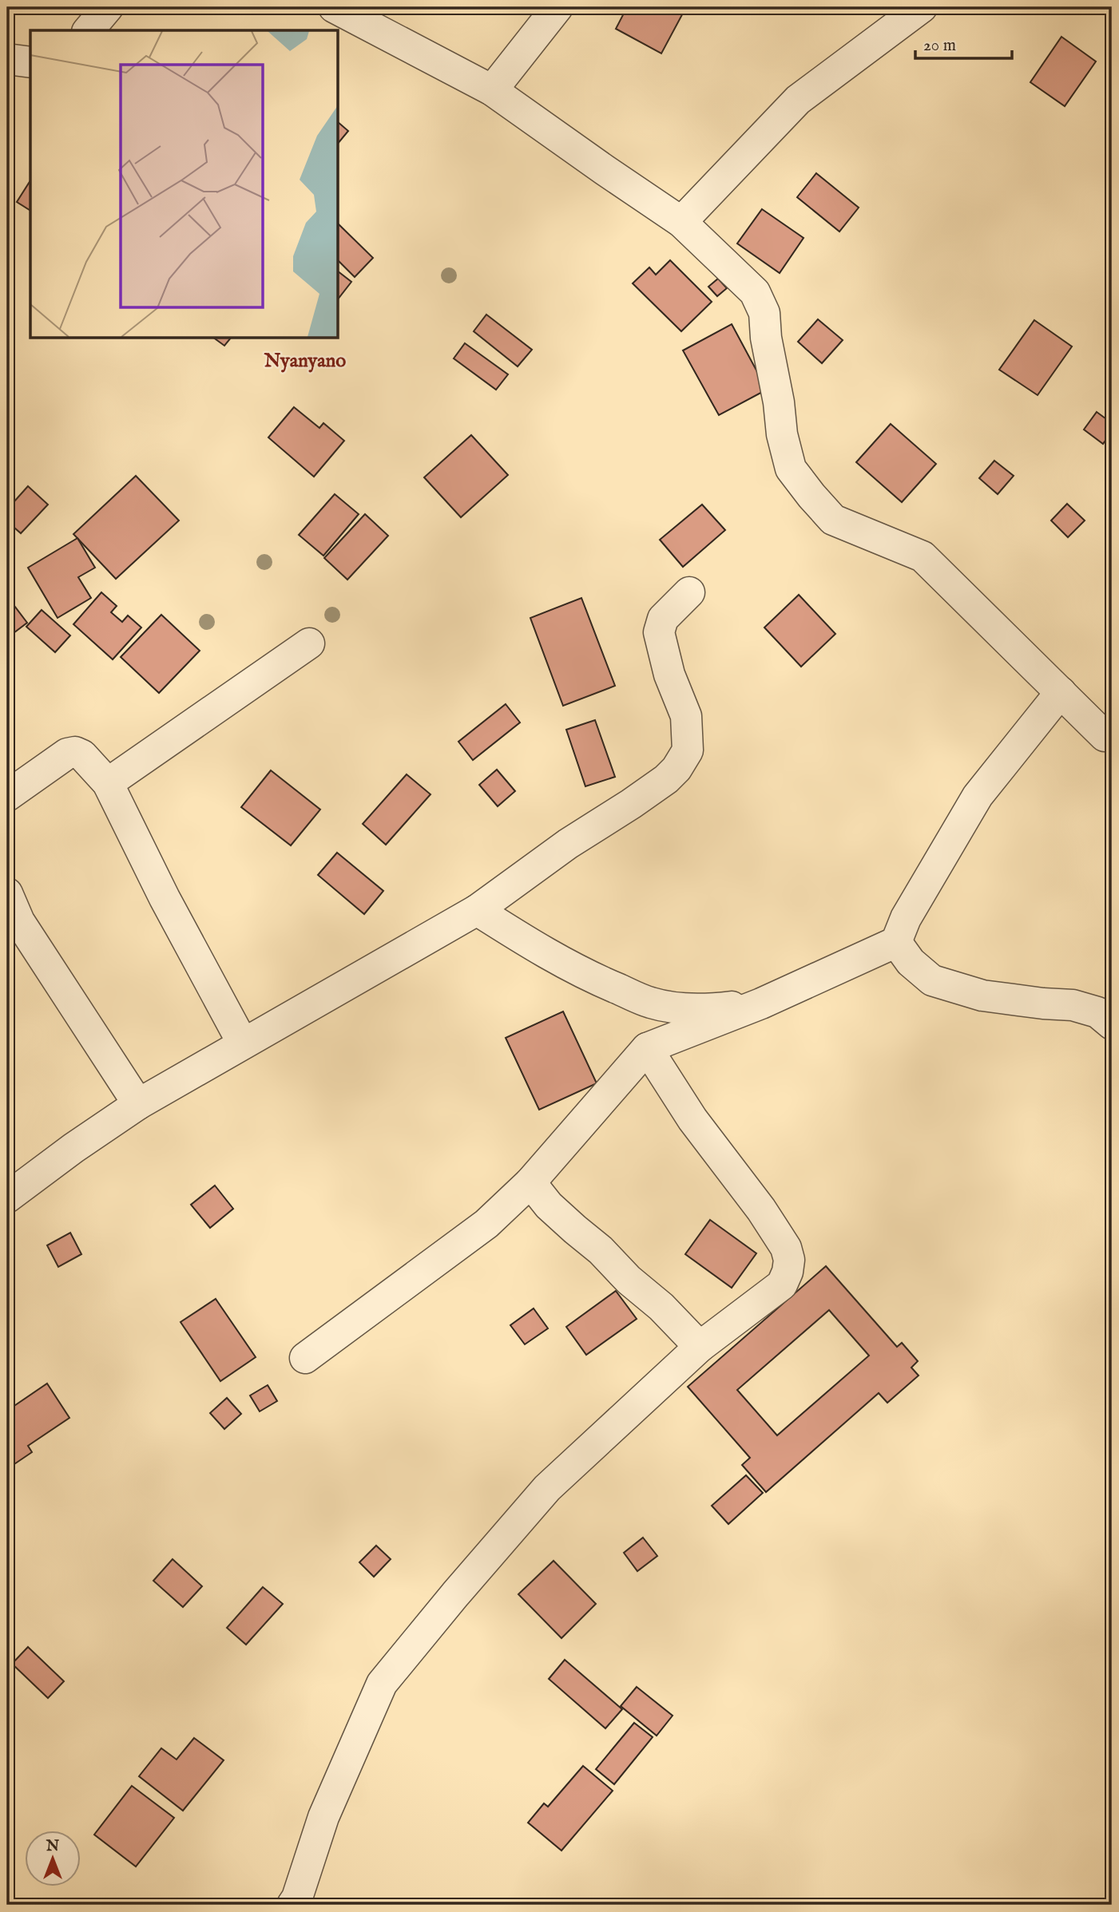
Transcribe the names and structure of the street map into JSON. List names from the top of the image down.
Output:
{
  "districts": ["Nyanyano"],
  "scale_bar": "20 m",
  "north": "top"
}
